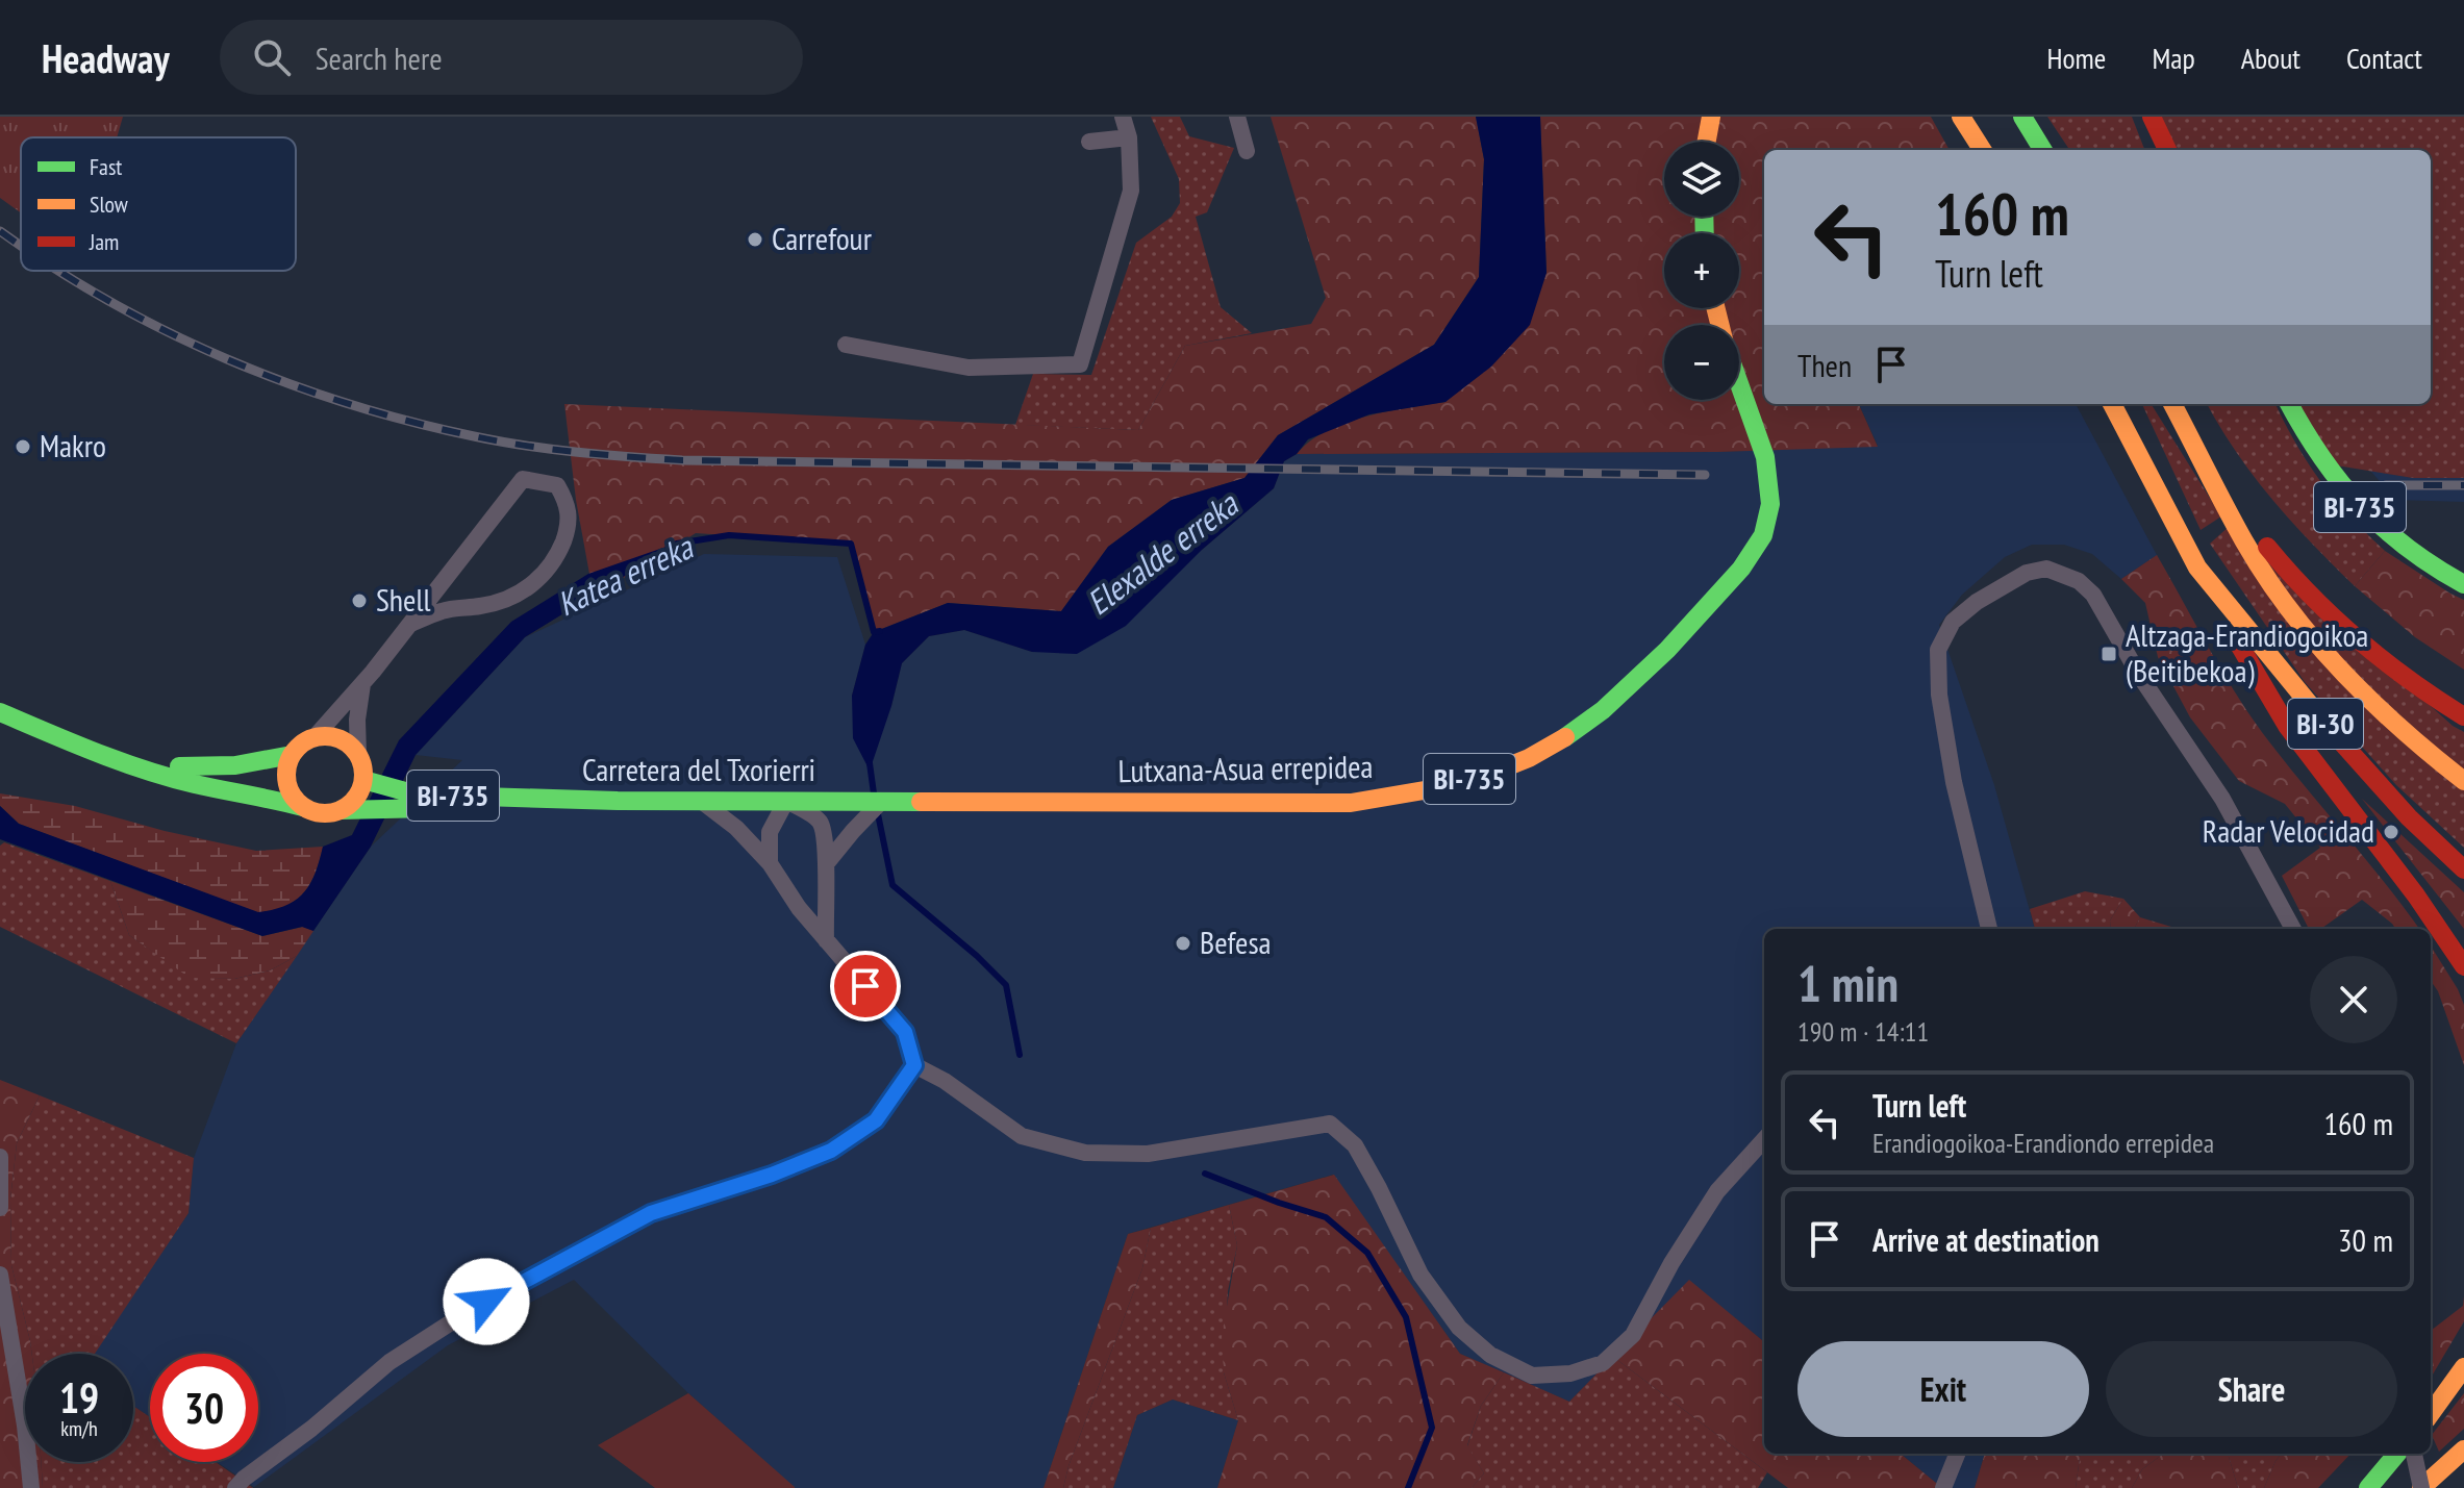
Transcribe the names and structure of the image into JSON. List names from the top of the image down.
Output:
{
  "streets": {
    "main road": [
      "BI-735",
      "BI-30",
      "Lutxana-Asua errepidea",
      "Carretera del Txorierri"
    ]
  },
  "crossings": [
    ["Lutxana-Asua errepidea", "Carretera del Txorierri"]
  ],
  "water": ["Elexalde erreka", "Katea erreka"],
  "places": {
    "other": [
      "Carrefour",
      "Makro",
      "Shell",
      "Radar Velocidad",
      "Befesa"
    ],
    "transit": ["Altzaga-Erandiogoikoa (Beitibekoa)"]
  },
  "legend": ["Fast", "Slow", "Jam"],
  "page": {
    "header": "Headway",
    "search": "Search here",
    "nav": [
      "Home",
      "Map",
      "About",
      "Contact"
    ],
    "map_buttons": ["+", "−"],
    "turn": ["160 m", "Turn left"],
    "then": "Then",
    "heading": ["1 min", "190 m · 14:11"],
    "list": [
      {
        "name": "Turn left",
        "note": "Erandiogoikoa-Erandiondo errepidea",
        "value": "160 m"
      },
      {
        "name": "Arrive at destination",
        "value": "30 m"
      }
    ],
    "buttons": ["Exit", "Share"],
    "speed": "19 km/h",
    "limit": "30"
  }
}
